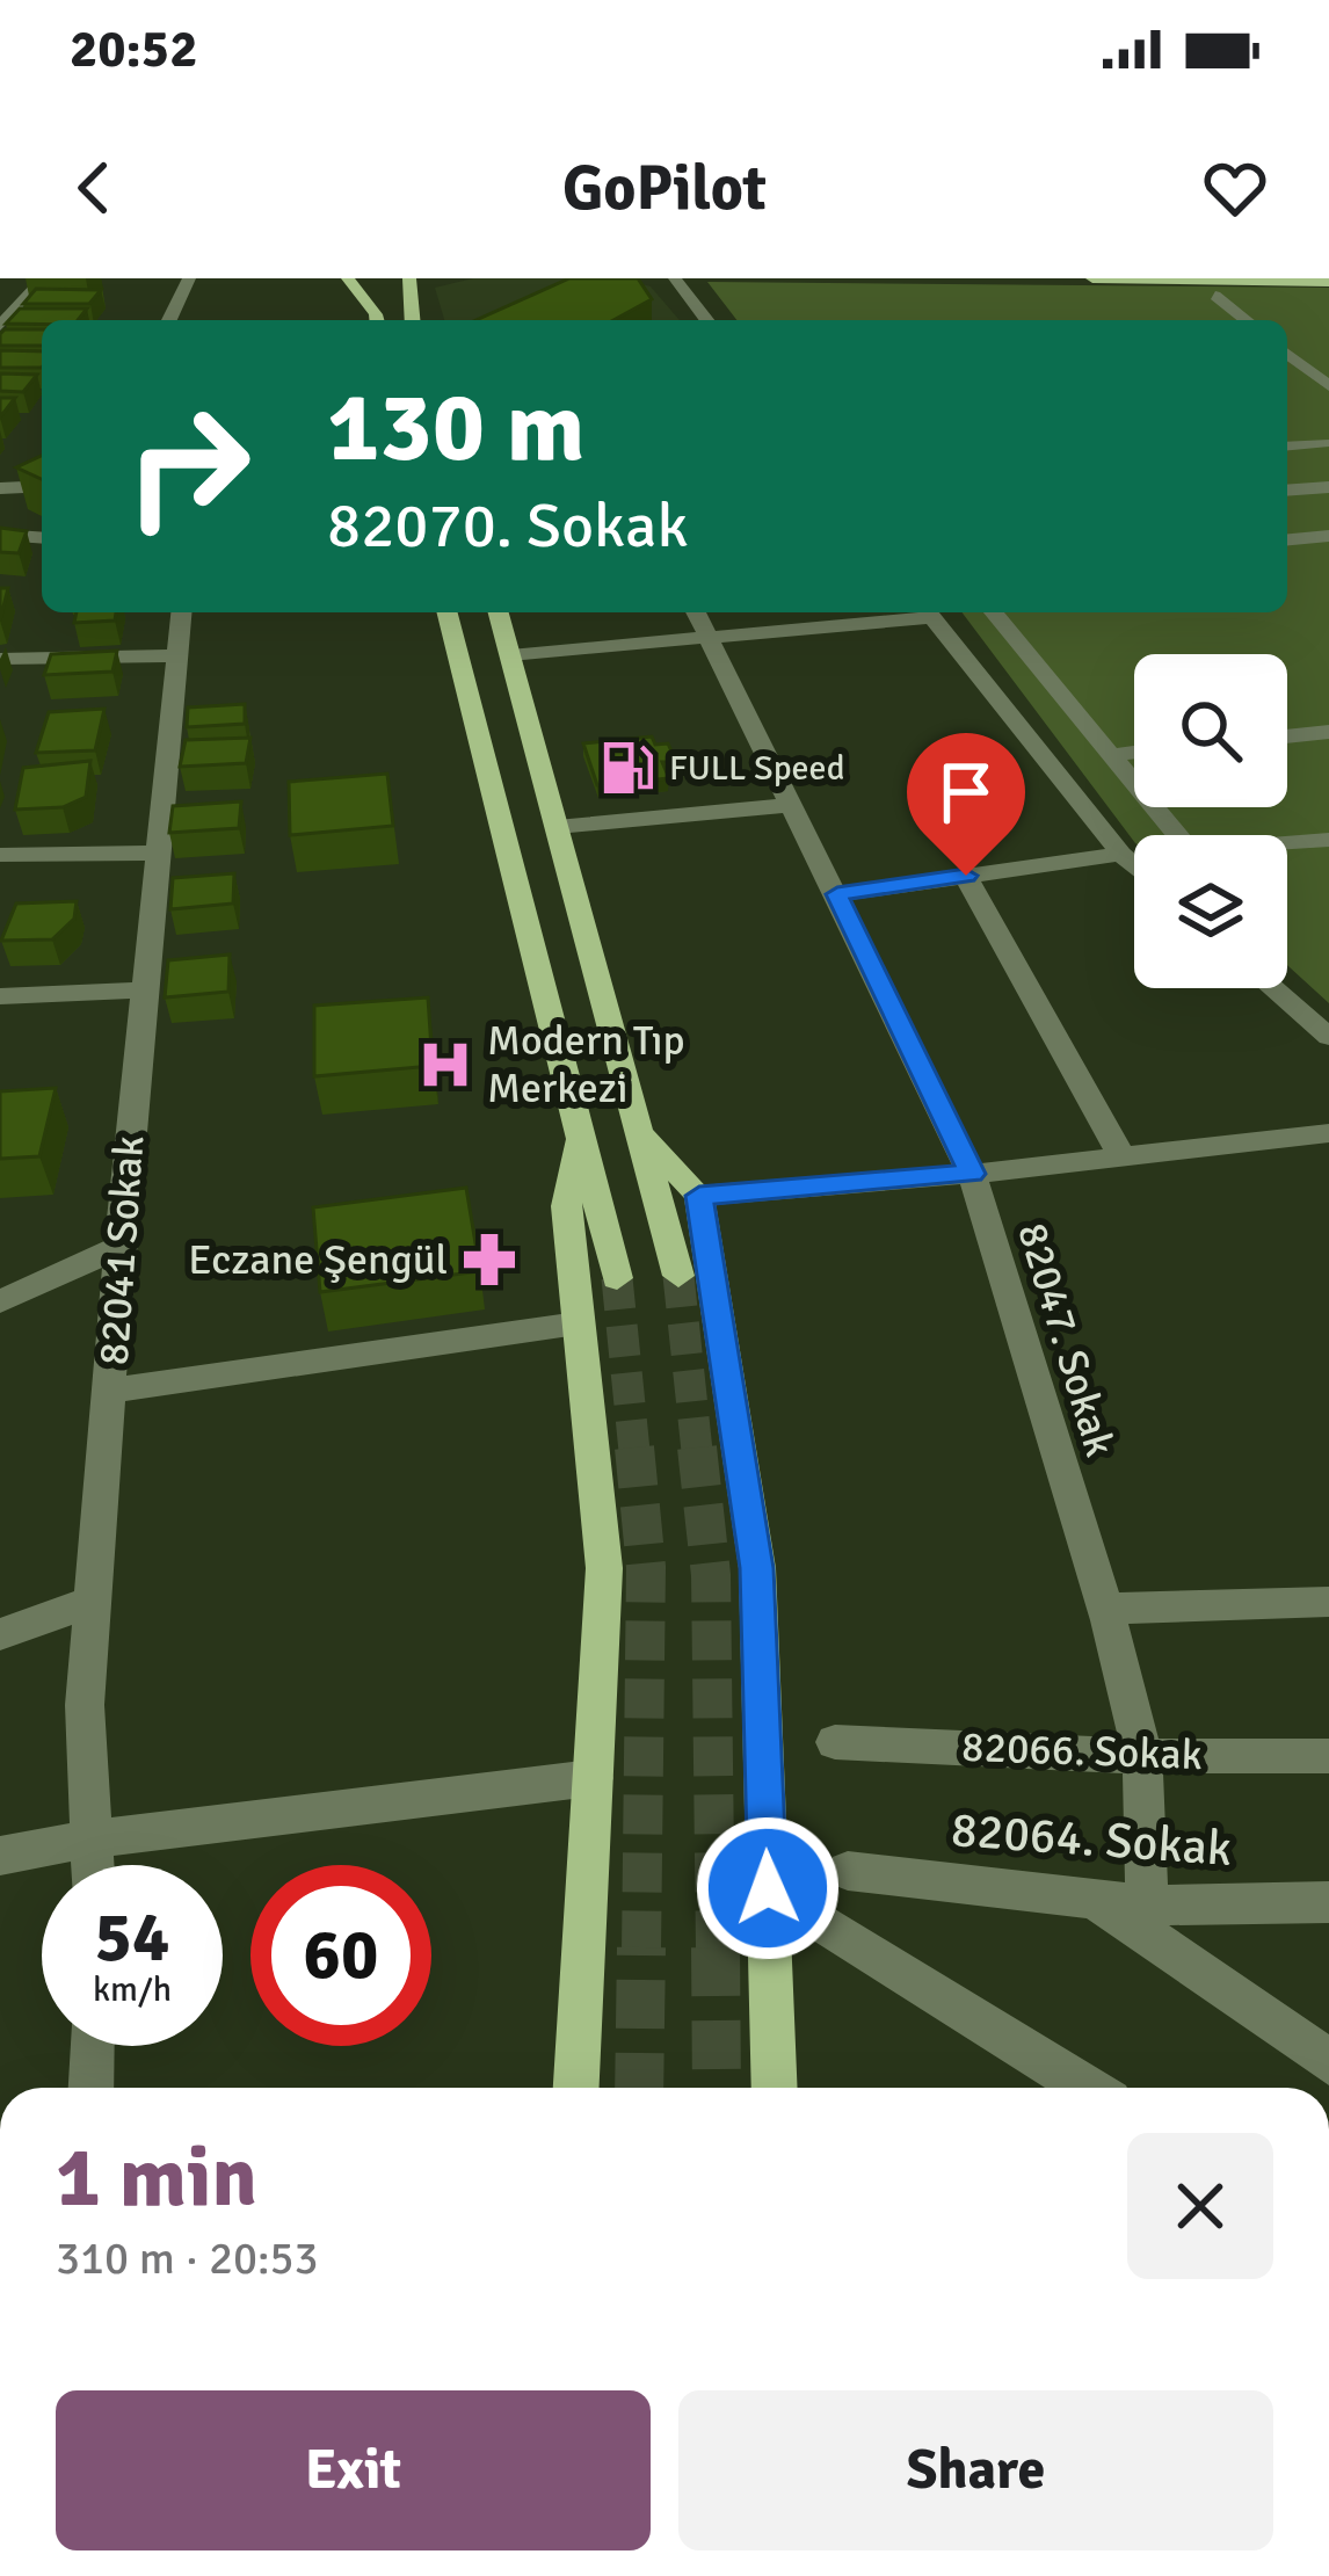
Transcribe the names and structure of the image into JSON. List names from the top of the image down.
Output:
{
  "streets": {
    "street": [
      "82041 Sokak",
      "82047. Sokak",
      "82066. Sokak",
      "82064. Sokak"
    ]
  },
  "crossings": [
    ["82047. Sokak", "82066. Sokak"],
    ["82047. Sokak", "82064. Sokak"]
  ],
  "places": {
    "fuel station": ["FULL Speed"],
    "hospital": ["Modern Tıp Merkezi"],
    "pharmacy": ["Eczane Şengül"]
  },
  "page": {
    "status": "20:52",
    "header": "GoPilot",
    "turn": ["130 m", "82070. Sokak"],
    "speed": "54 km/h",
    "limit": "60",
    "heading": ["1 min", "310 m · 20:53"],
    "buttons": ["Exit", "Share"]
  }
}
